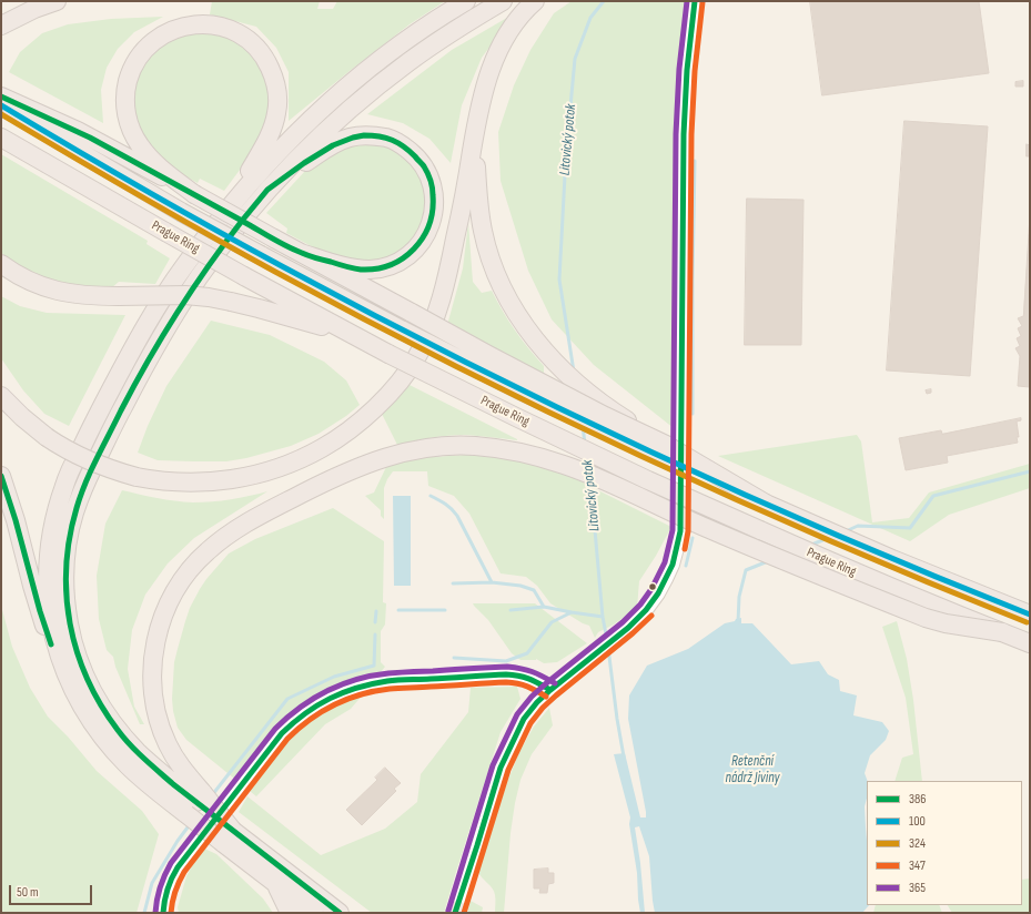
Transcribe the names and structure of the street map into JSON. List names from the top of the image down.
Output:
{
  "streets": {
    "highway": ["Prague Ring"]
  },
  "water": ["Litovický potok", "Retenční nádrž Jiviny"],
  "lines": [
    "transit line 386",
    "transit line 365",
    "transit line 347",
    "transit line 100",
    "transit line 324"
  ],
  "legend": [
    "386",
    "100",
    "324",
    "347",
    "365"
  ],
  "scale_bar": "50 m"
}
